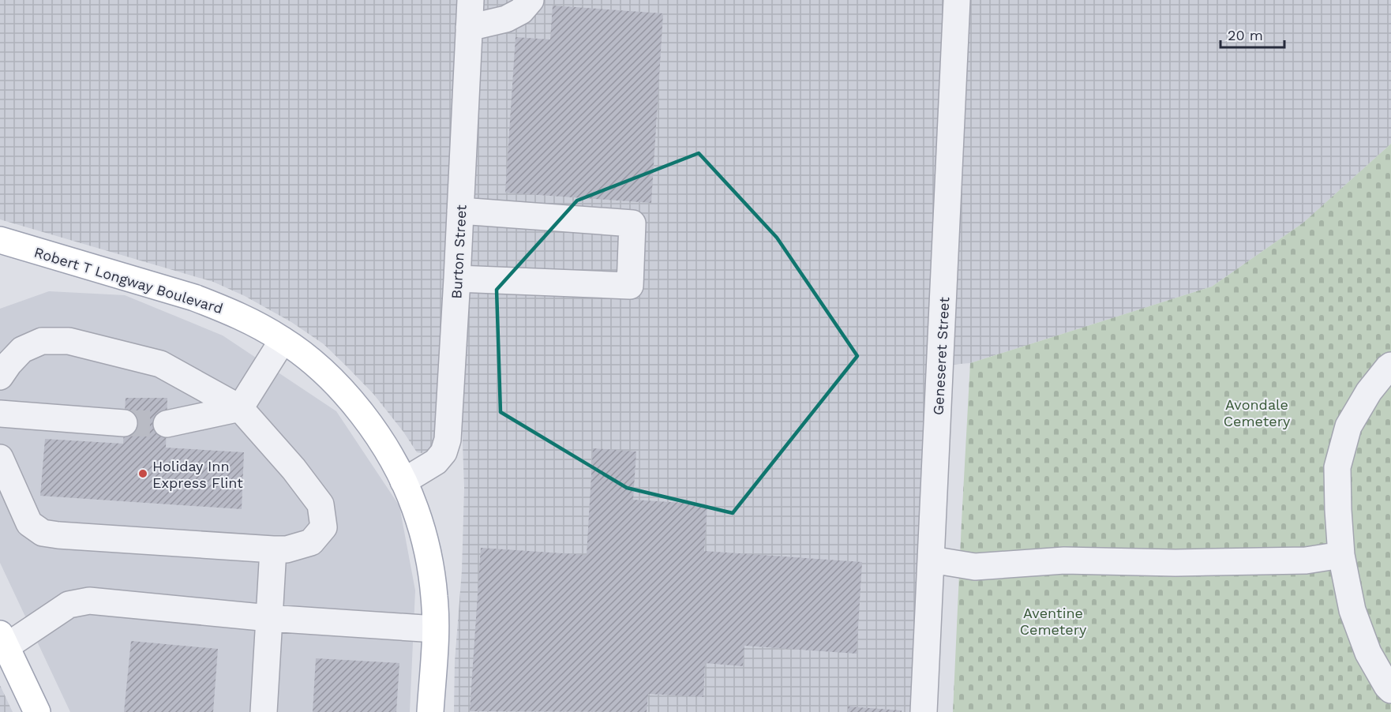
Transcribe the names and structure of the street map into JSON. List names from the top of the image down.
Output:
{
  "streets": {
    "main road": ["Robert T Longway Boulevard"],
    "street": ["Burton Street", "Geneseret Street"]
  },
  "crossings": [
    ["Burton Street", "Robert T Longway Boulevard"]
  ],
  "parks": ["Avondale Cemetery", "Aventine Cemetery"],
  "places": ["Holiday Inn Express Flint"],
  "scale_bar": "20 m"
}
